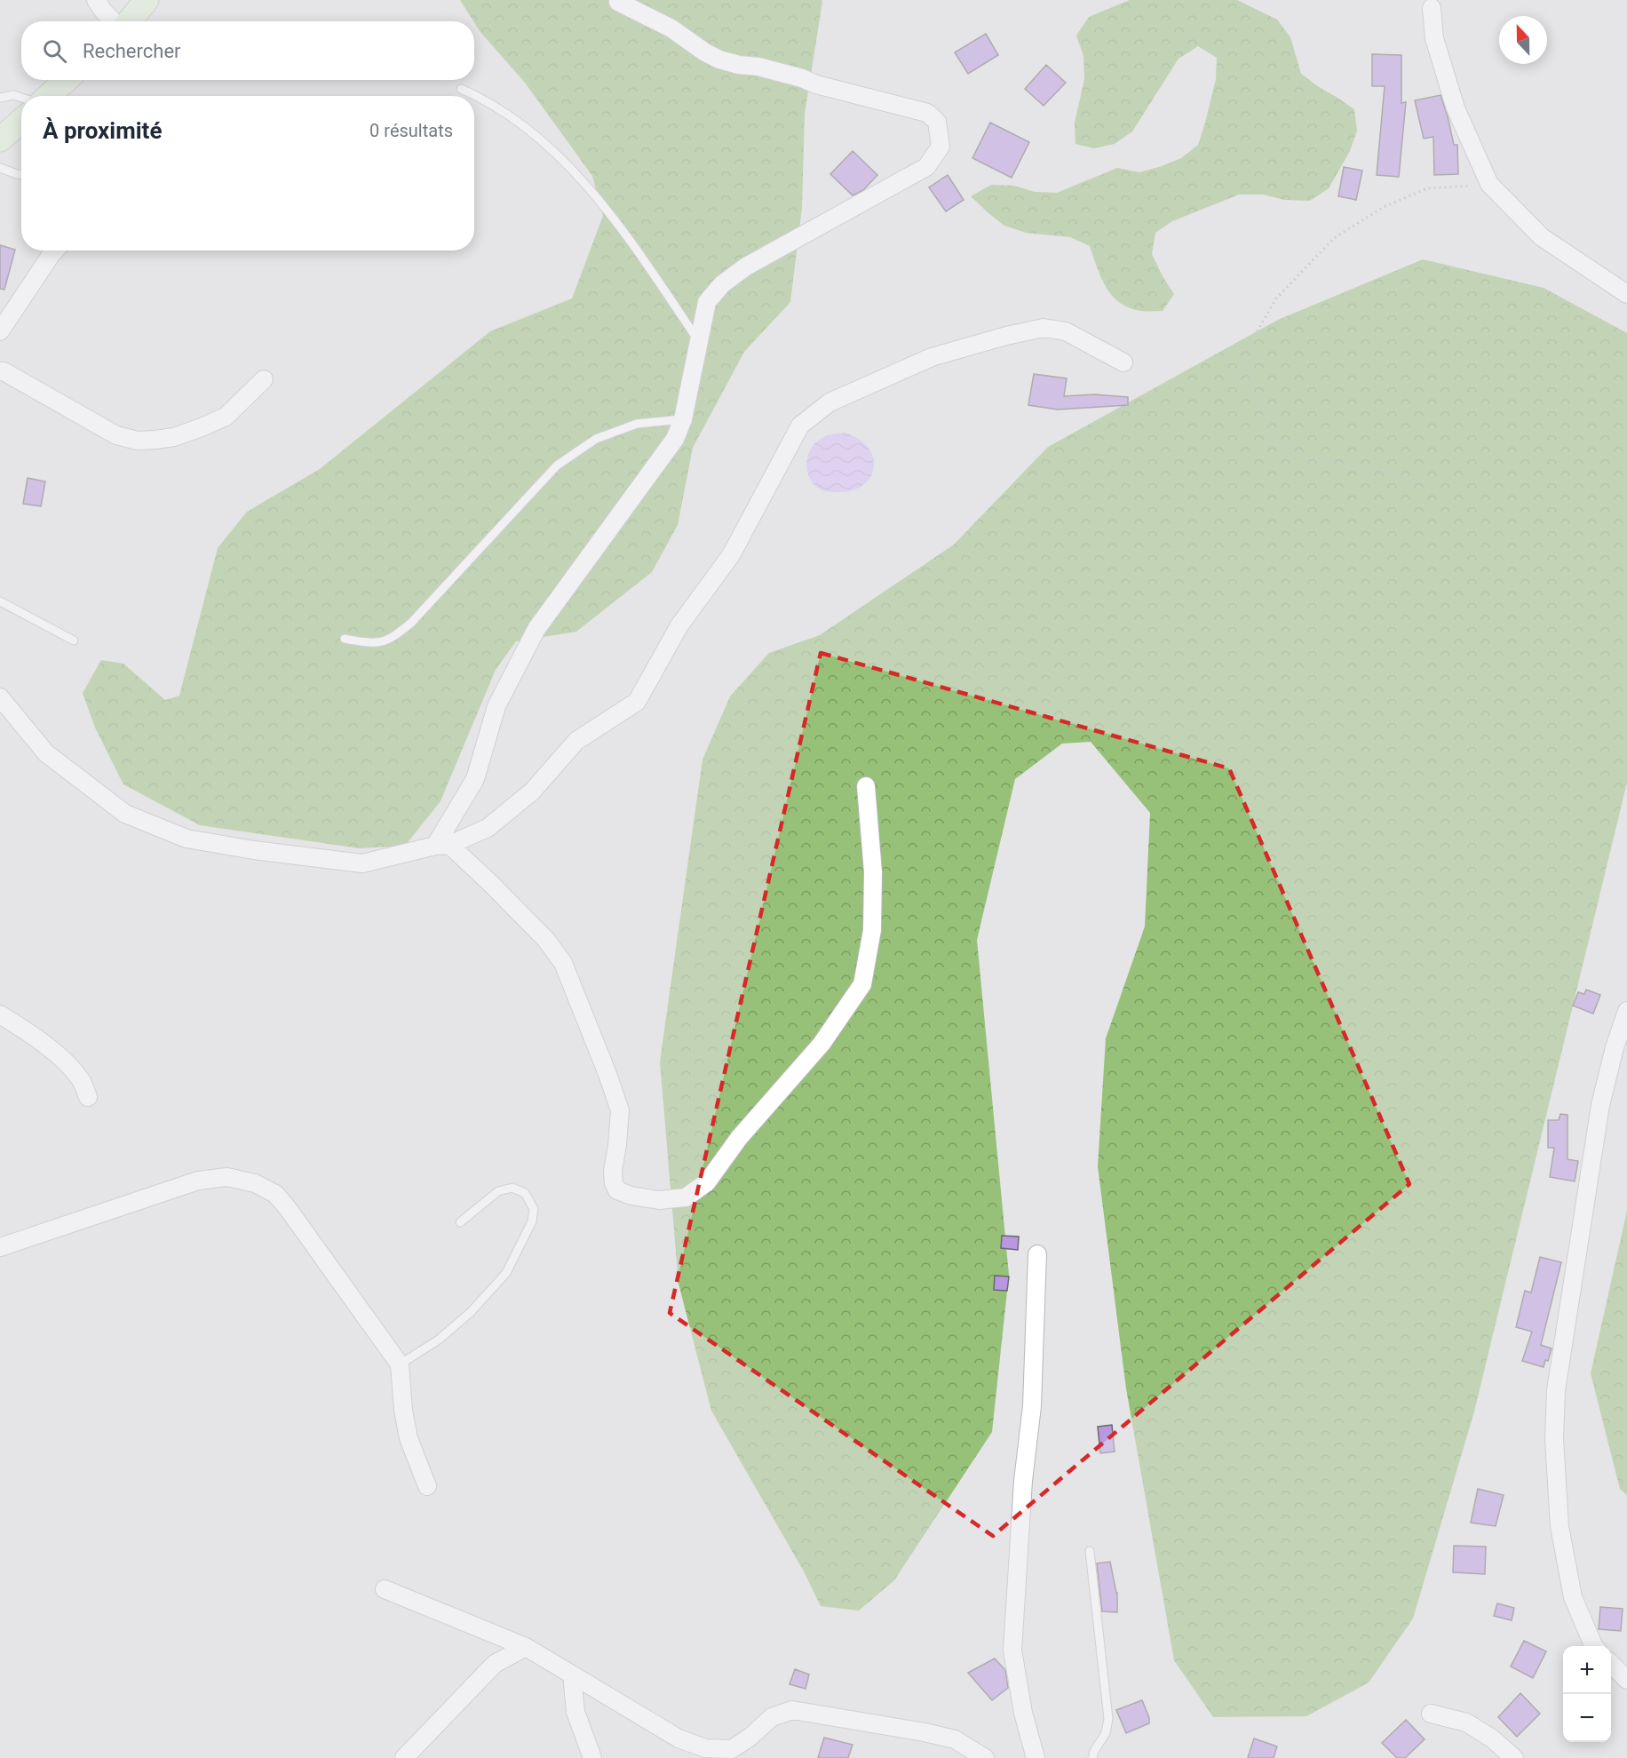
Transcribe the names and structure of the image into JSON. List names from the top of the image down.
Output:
{
  "north": "top",
  "page": {
    "search": "Rechercher",
    "heading": ["À proximité", "0 résultats"],
    "map_buttons": ["+", "−"]
  }
}
